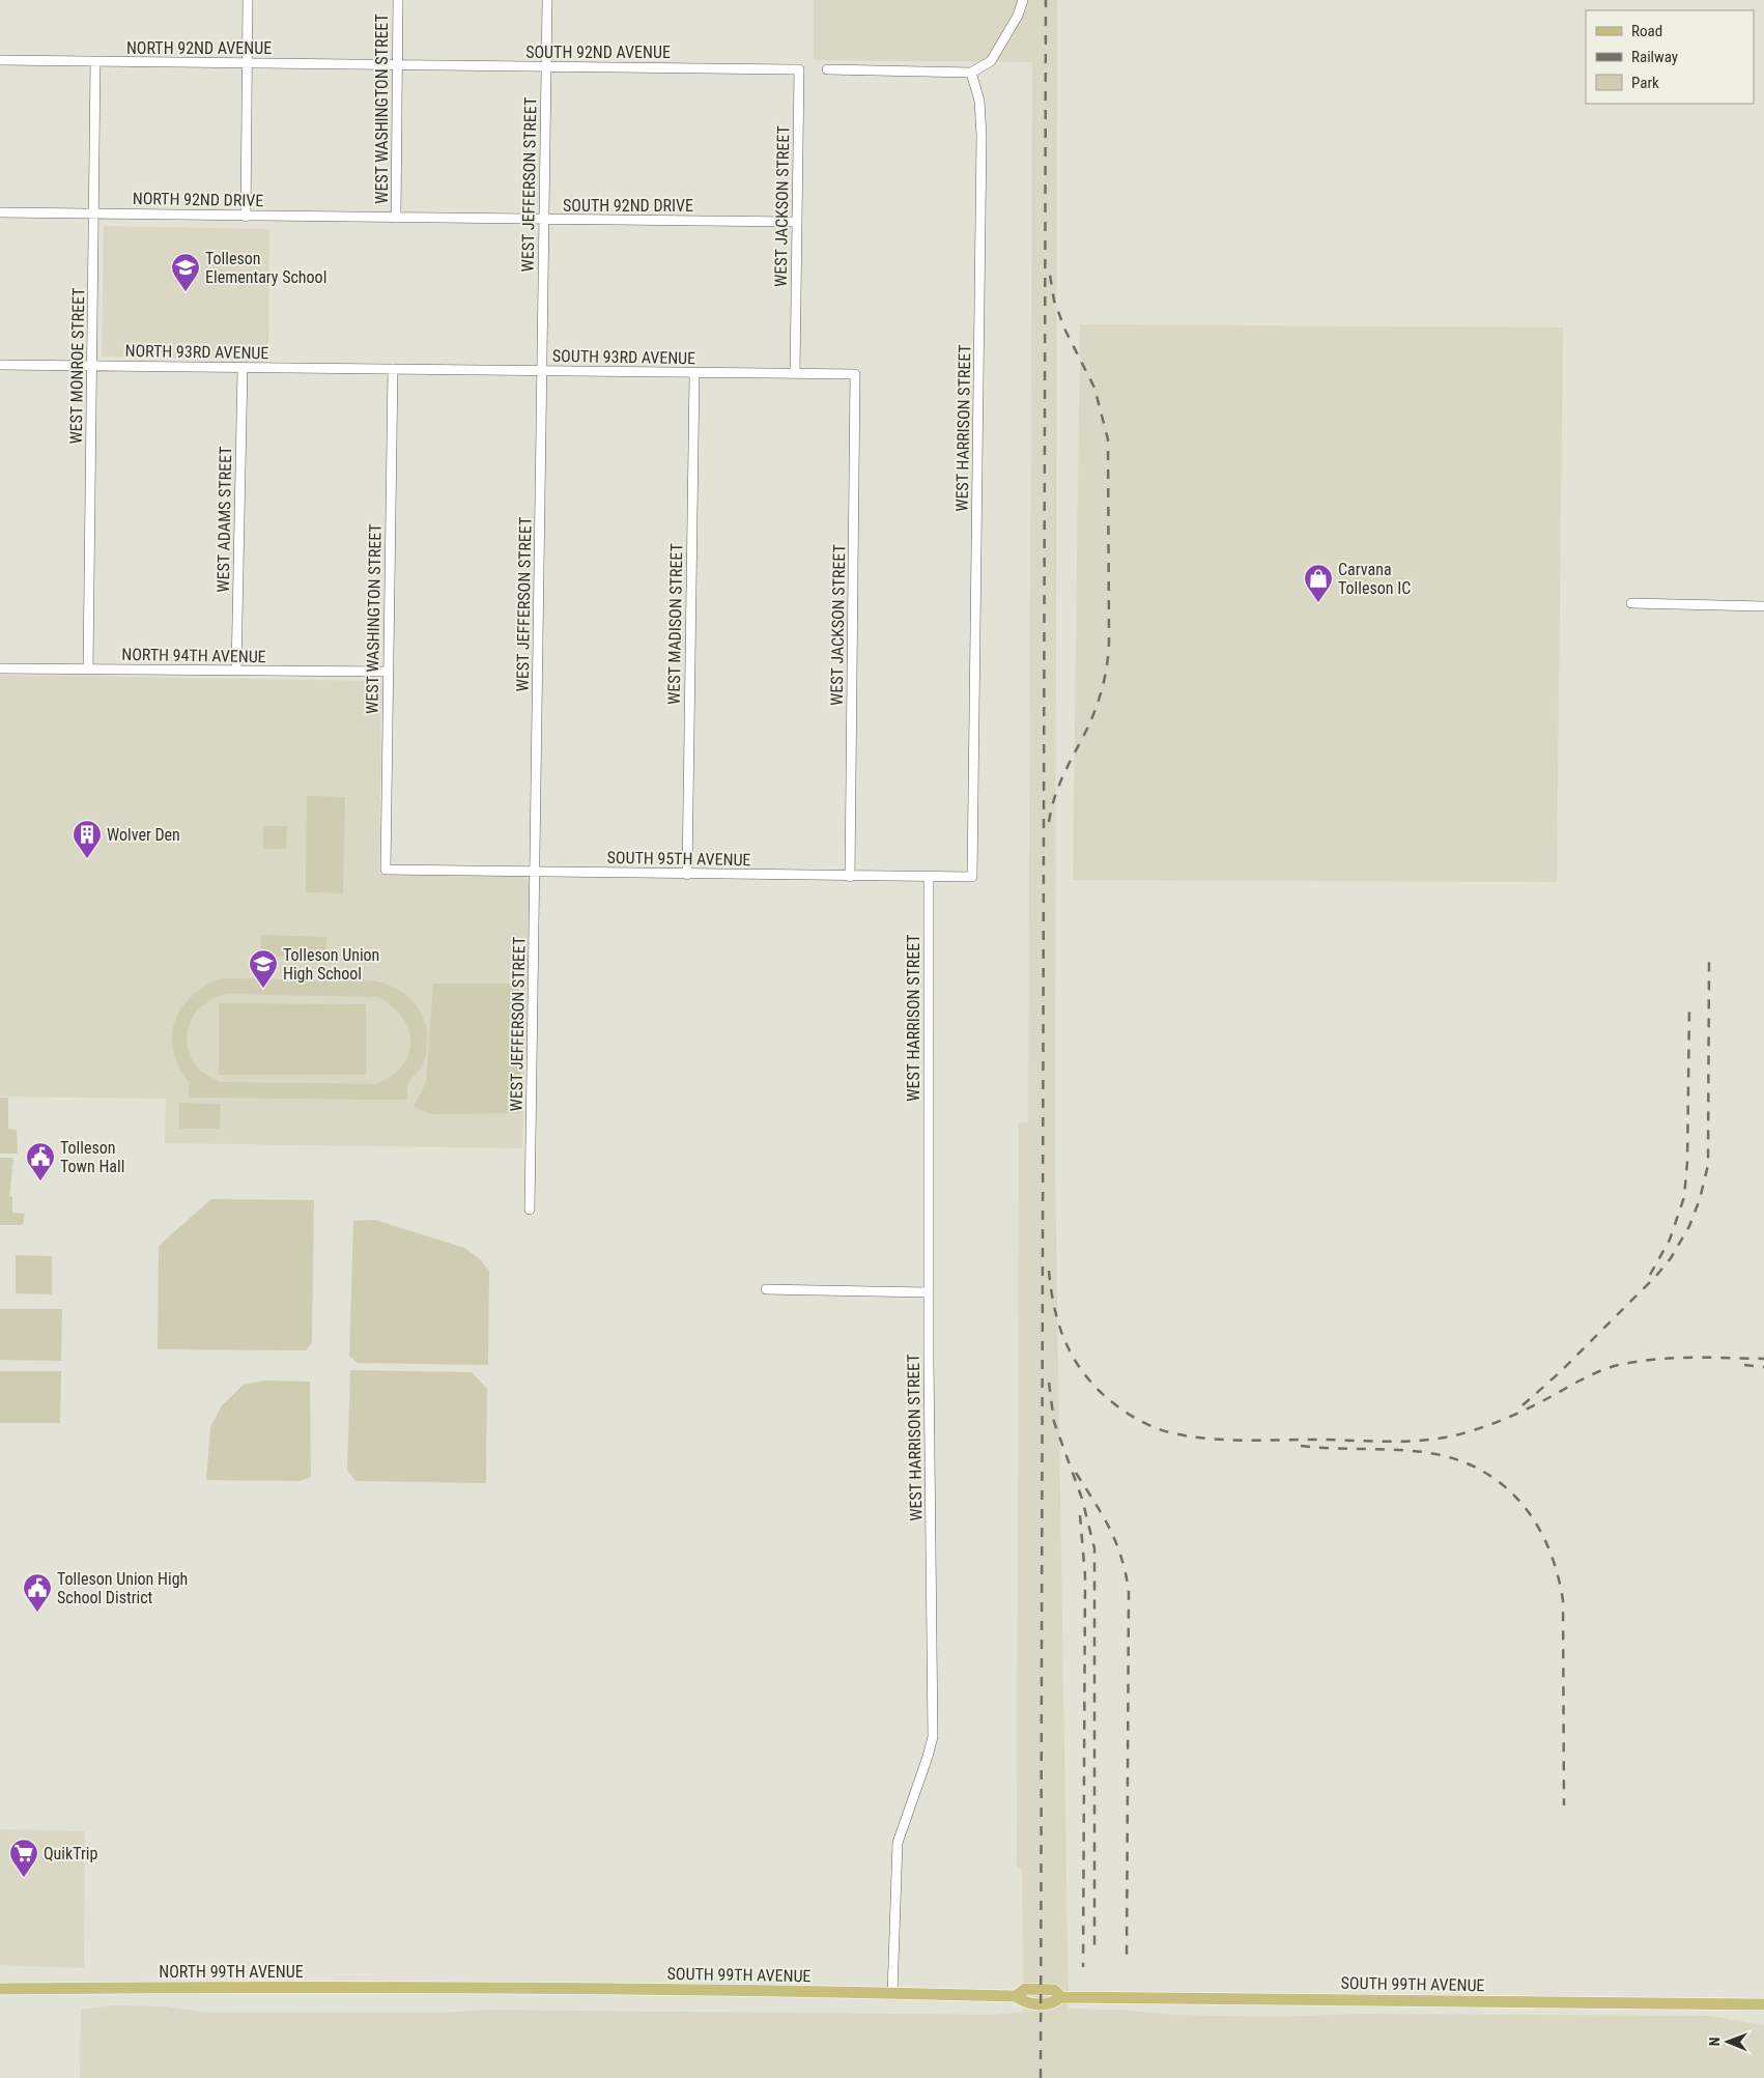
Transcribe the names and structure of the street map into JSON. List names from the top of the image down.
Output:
{
  "streets": {
    "main road": ["NORTH 99TH AVENUE", "SOUTH 99TH AVENUE"],
    "street": [
      "NORTH 92ND AVENUE",
      "SOUTH 92ND AVENUE",
      "WEST WASHINGTON STREET",
      "WEST JEFFERSON STREET",
      "NORTH 92ND DRIVE",
      "SOUTH 92ND DRIVE",
      "WEST JACKSON STREET",
      "NORTH 93RD AVENUE",
      "SOUTH 93RD AVENUE",
      "WEST MONROE STREET",
      "WEST HARRISON STREET",
      "WEST ADAMS STREET",
      "WEST MADISON STREET",
      "NORTH 94TH AVENUE",
      "SOUTH 95TH AVENUE"
    ]
  },
  "crossings": [
    ["NORTH 92ND AVENUE", "SOUTH 92ND AVENUE"],
    ["NORTH 92ND AVENUE", "WEST WASHINGTON STREET"],
    ["NORTH 92ND AVENUE", "WEST MONROE STREET"],
    ["SOUTH 92ND AVENUE", "WEST WASHINGTON STREET"],
    ["SOUTH 92ND AVENUE", "WEST JEFFERSON STREET"],
    ["SOUTH 92ND AVENUE", "WEST JACKSON STREET"],
    ["WEST WASHINGTON STREET", "NORTH 92ND DRIVE"],
    ["WEST WASHINGTON STREET", "SOUTH 92ND DRIVE"],
    ["WEST WASHINGTON STREET", "NORTH 93RD AVENUE"],
    ["WEST WASHINGTON STREET", "SOUTH 93RD AVENUE"],
    ["WEST WASHINGTON STREET", "NORTH 94TH AVENUE"],
    ["WEST WASHINGTON STREET", "SOUTH 95TH AVENUE"],
    ["WEST JEFFERSON STREET", "SOUTH 92ND DRIVE"],
    ["WEST JEFFERSON STREET", "SOUTH 93RD AVENUE"],
    ["WEST JEFFERSON STREET", "SOUTH 95TH AVENUE"],
    ["NORTH 92ND DRIVE", "SOUTH 92ND DRIVE"],
    ["NORTH 92ND DRIVE", "WEST MONROE STREET"],
    ["SOUTH 92ND DRIVE", "WEST JACKSON STREET"],
    ["WEST JACKSON STREET", "SOUTH 93RD AVENUE"],
    ["WEST JACKSON STREET", "SOUTH 95TH AVENUE"],
    ["NORTH 93RD AVENUE", "SOUTH 93RD AVENUE"],
    ["NORTH 93RD AVENUE", "WEST MONROE STREET"],
    ["NORTH 93RD AVENUE", "WEST ADAMS STREET"],
    ["SOUTH 93RD AVENUE", "WEST MADISON STREET"],
    ["WEST MONROE STREET", "NORTH 94TH AVENUE"],
    ["WEST HARRISON STREET", "SOUTH 95TH AVENUE"],
    ["WEST HARRISON STREET", "SOUTH 99TH AVENUE"],
    ["WEST ADAMS STREET", "NORTH 94TH AVENUE"],
    ["WEST MADISON STREET", "SOUTH 95TH AVENUE"],
    ["NORTH 99TH AVENUE", "SOUTH 99TH AVENUE"]
  ],
  "places": {
    "school or university": ["Tolleson Elementary School", "Tolleson Union High School"],
    "shop": ["Carvana Tolleson IC"],
    "building": ["Wolver Den"],
    "public building": ["Tolleson Town Hall", "Tolleson Union High School District"],
    "supermarket": ["QuikTrip"]
  },
  "legend": ["Road", "Railway", "Park"],
  "north": "left"
}
